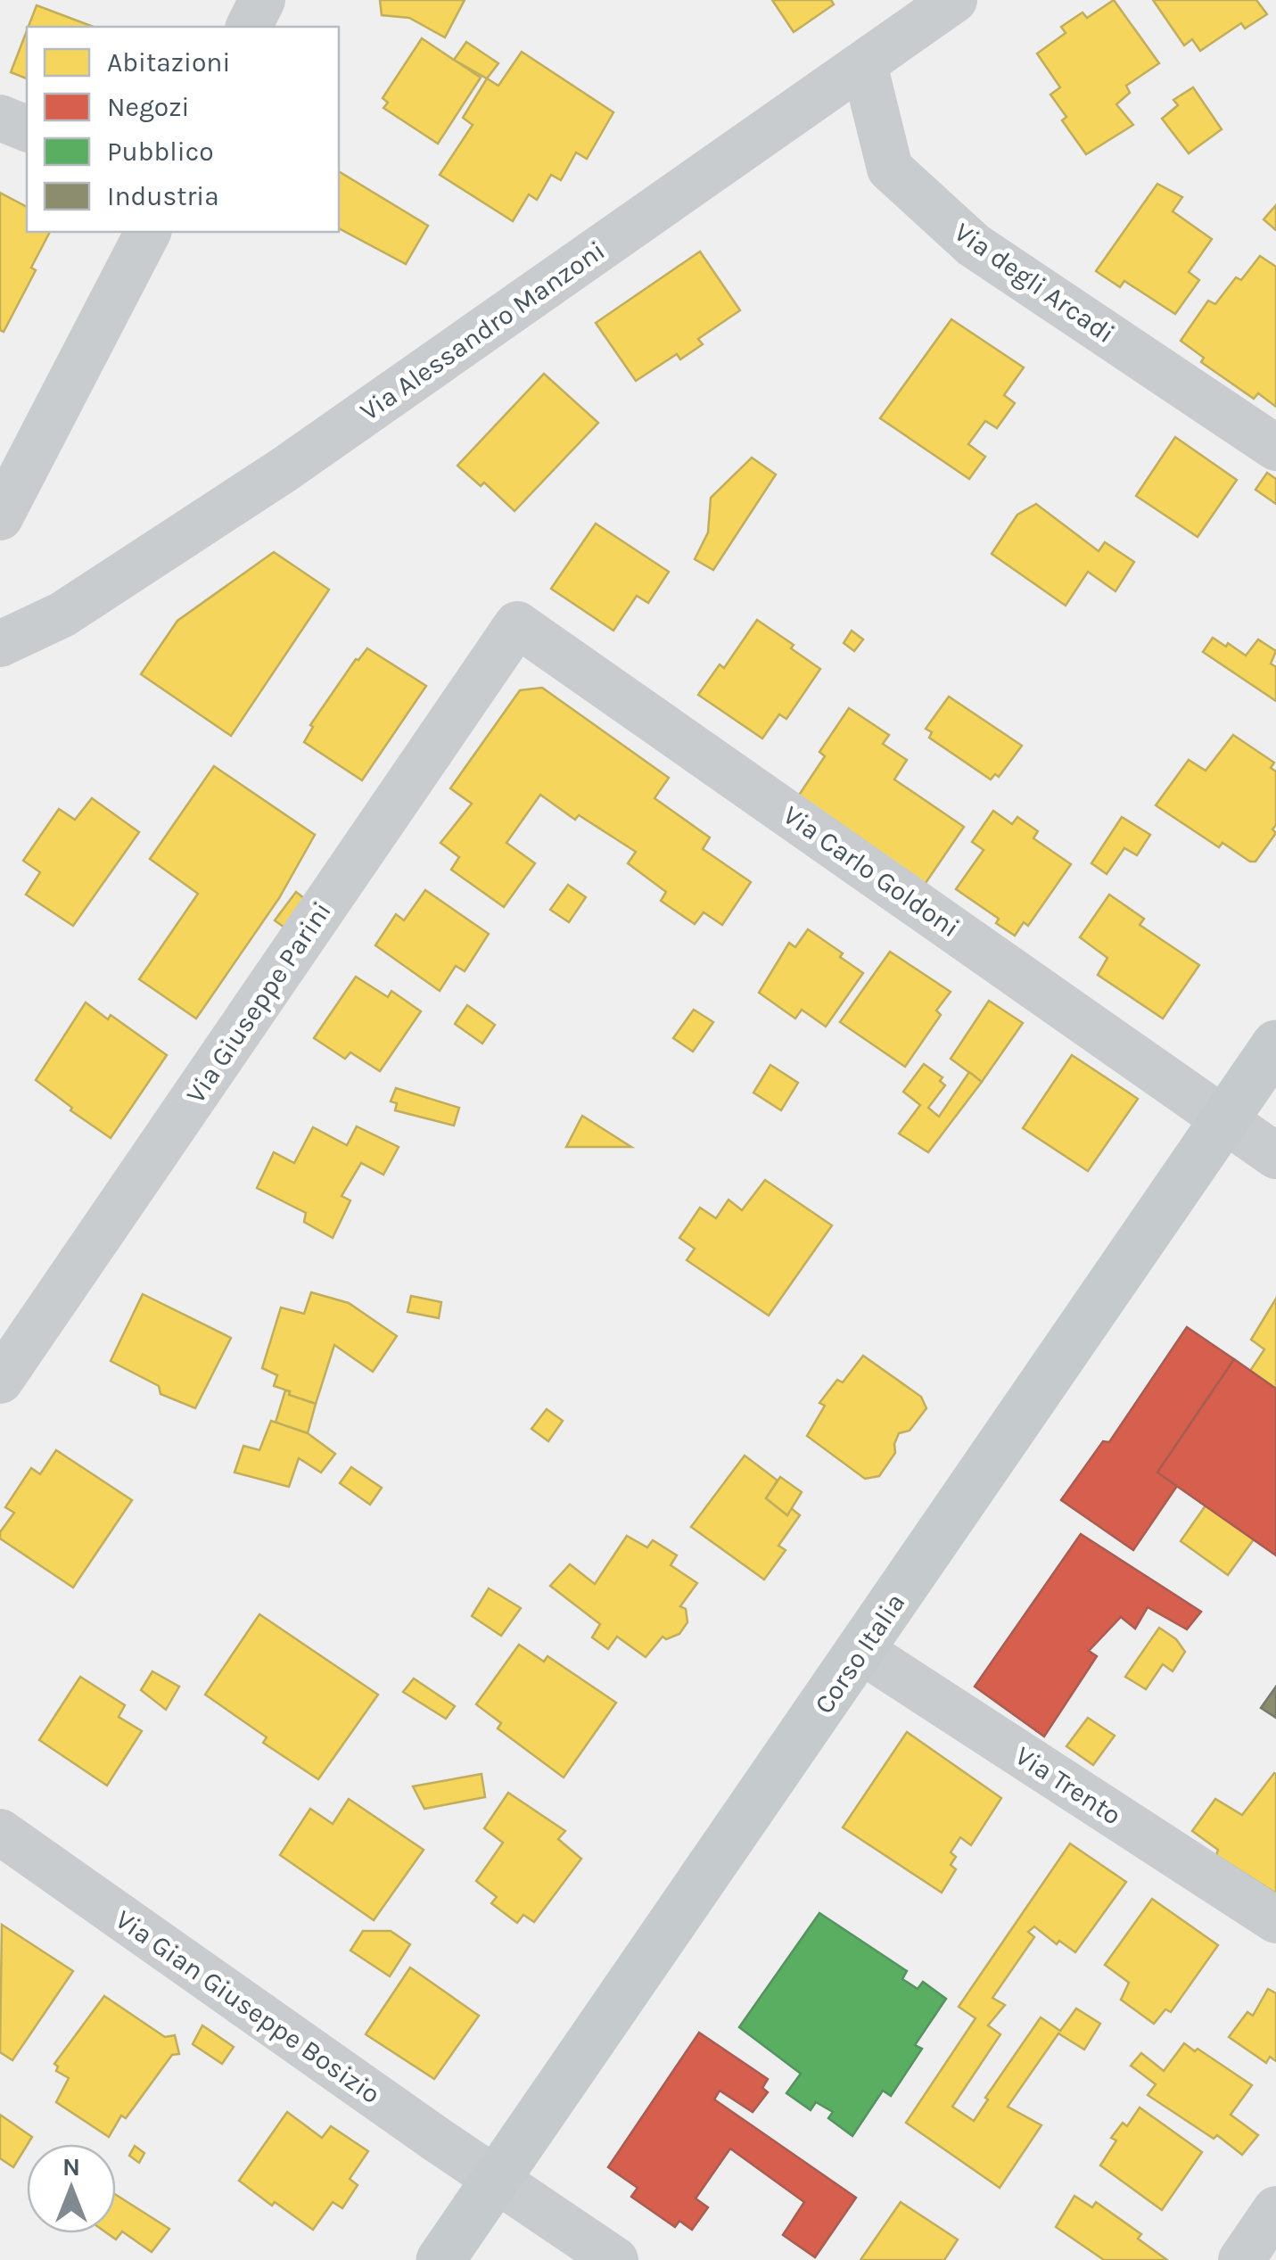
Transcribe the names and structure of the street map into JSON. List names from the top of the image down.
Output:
{
  "streets": {
    "main road": ["Corso Italia"],
    "street": [
      "Via degli Arcadi",
      "Via Alessandro Manzoni",
      "Via Carlo Goldoni",
      "Via Giuseppe Parini",
      "Via Trento",
      "Via Gian Giuseppe Bosizio"
    ]
  },
  "crossings": [
    ["Via degli Arcadi", "Via Alessandro Manzoni"],
    ["Via Carlo Goldoni", "Via Giuseppe Parini"],
    ["Via Carlo Goldoni", "Corso Italia"],
    ["Corso Italia", "Via Trento"],
    ["Corso Italia", "Via Gian Giuseppe Bosizio"]
  ],
  "legend": [
    "Abitazioni",
    "Negozi",
    "Pubblico",
    "Industria"
  ],
  "north": "top"
}
